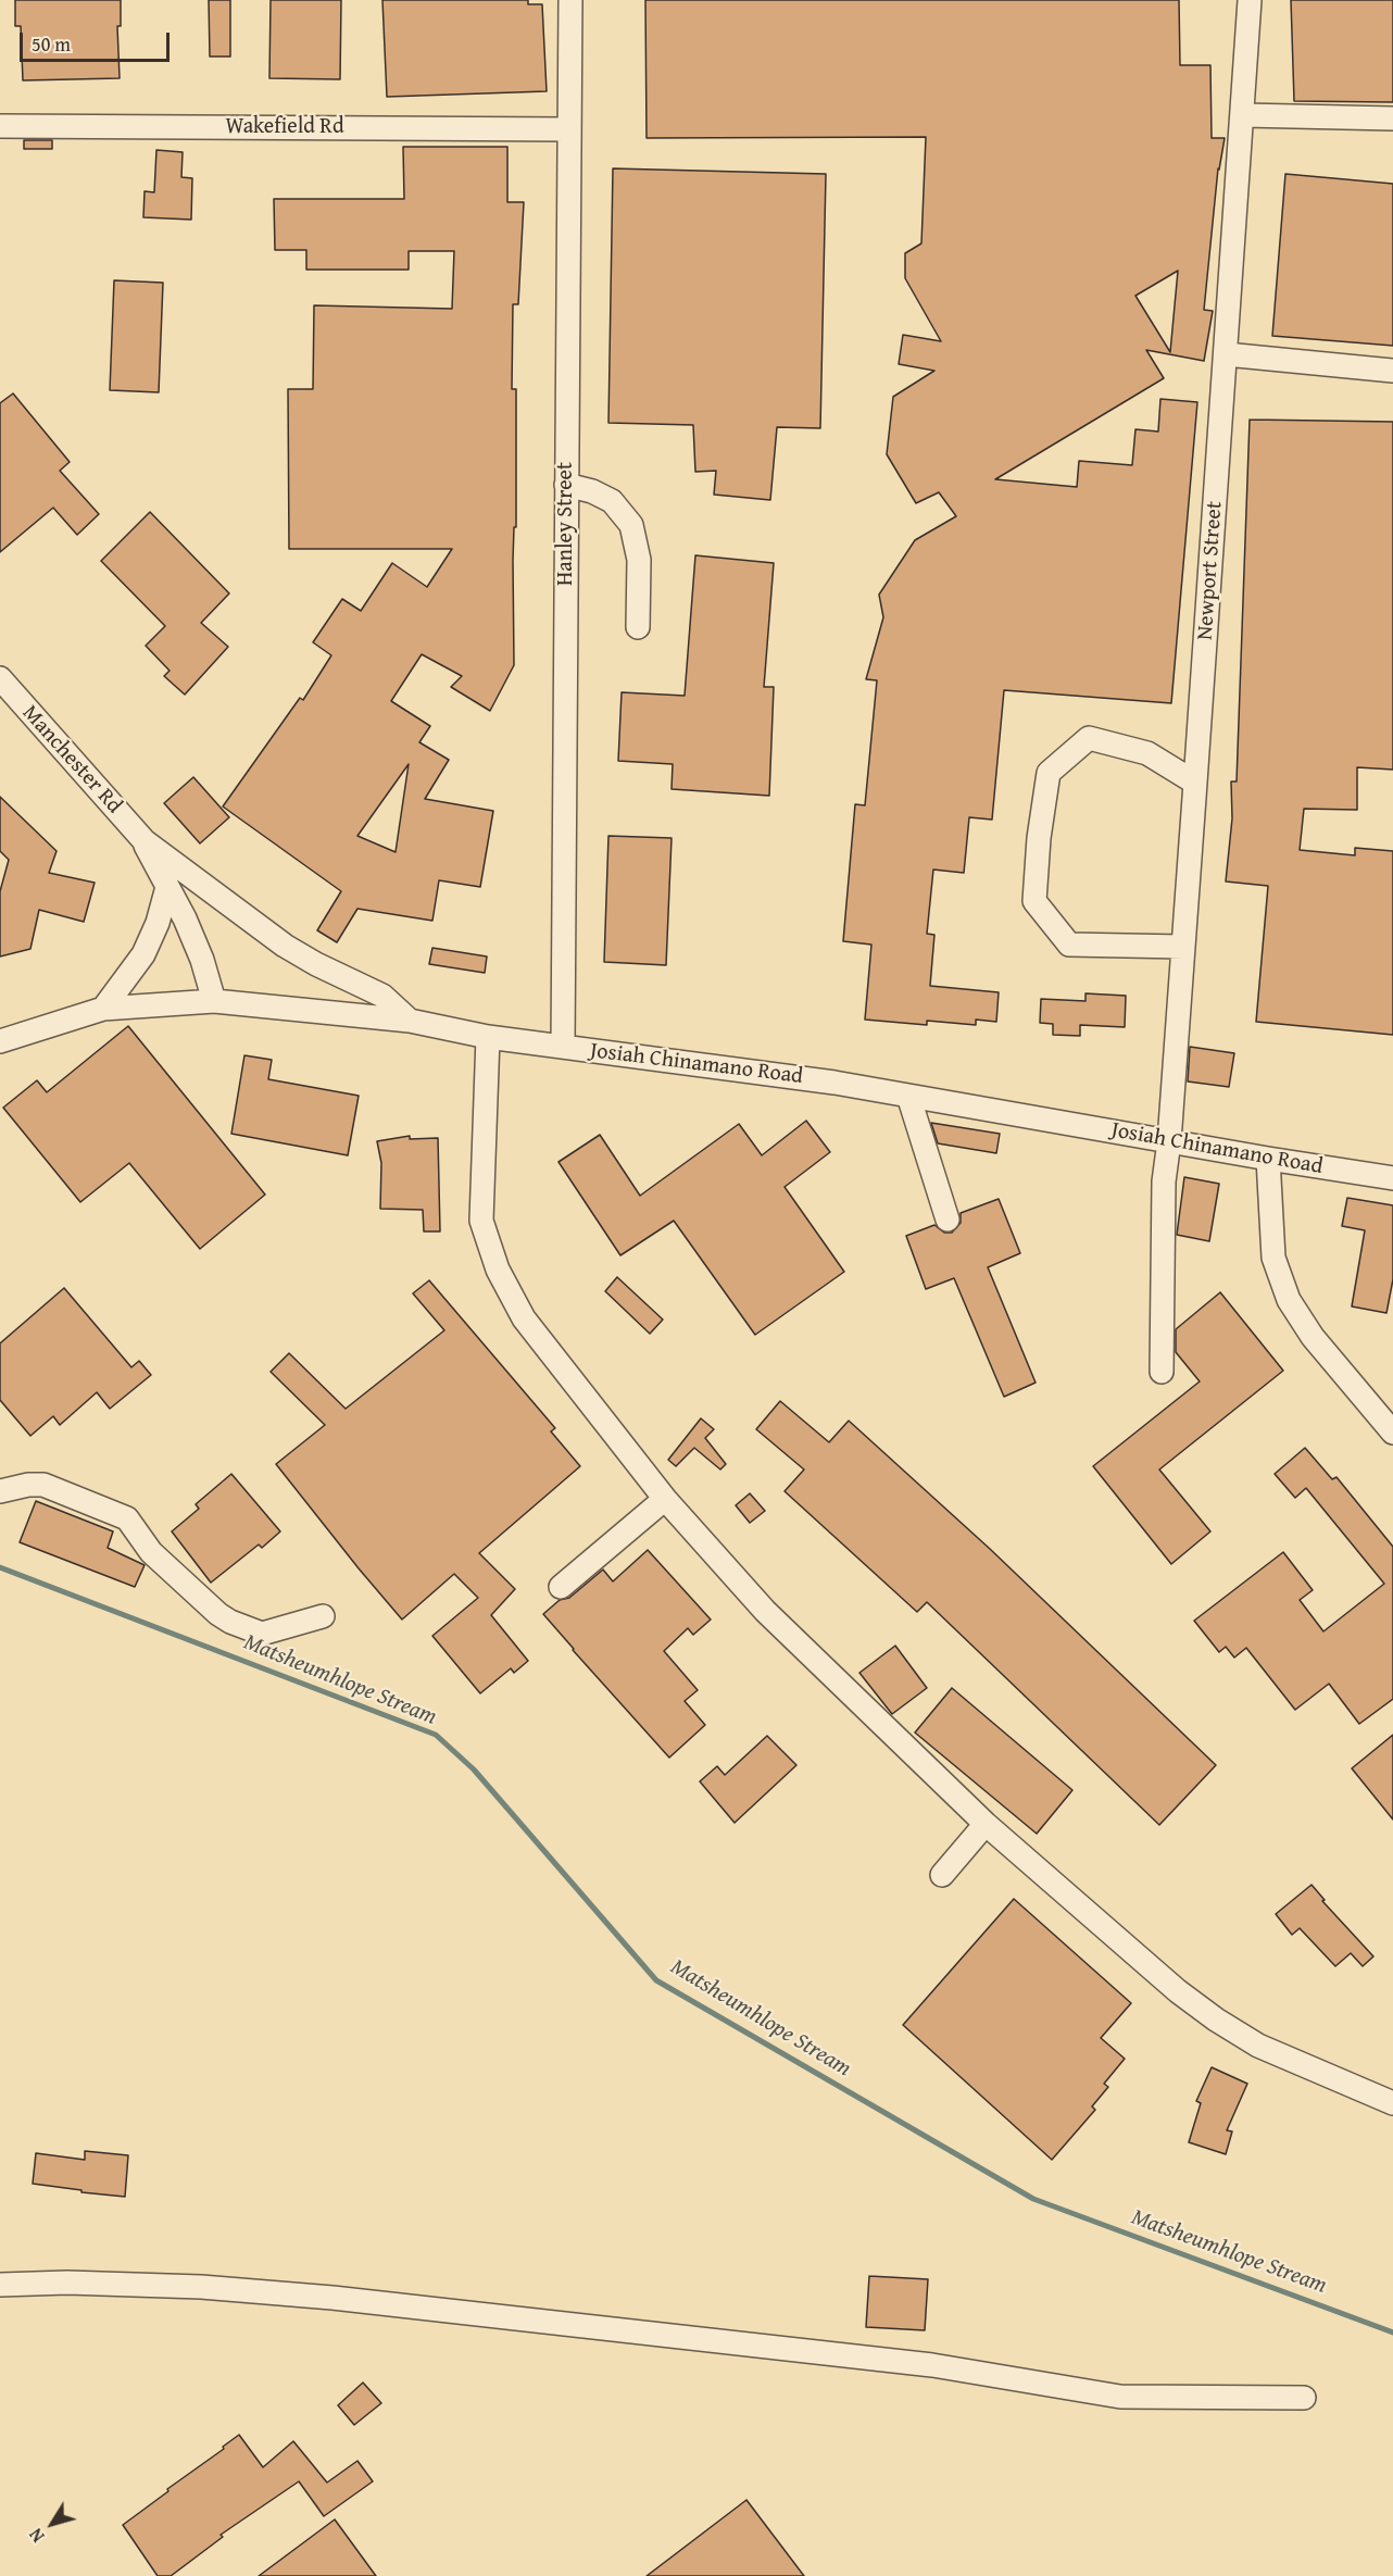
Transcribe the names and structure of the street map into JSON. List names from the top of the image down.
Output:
{
  "streets": {
    "street": [
      "Wakefield Rd",
      "Hanley Street",
      "Newport Street",
      "Manchester Rd",
      "Josiah Chinamano Road"
    ]
  },
  "crossings": [
    ["Wakefield Rd", "Hanley Street"],
    ["Hanley Street", "Josiah Chinamano Road"],
    ["Newport Street", "Josiah Chinamano Road"]
  ],
  "water": ["Matsheumhlope Stream"],
  "scale_bar": "50 m",
  "north": "bottom left"
}
